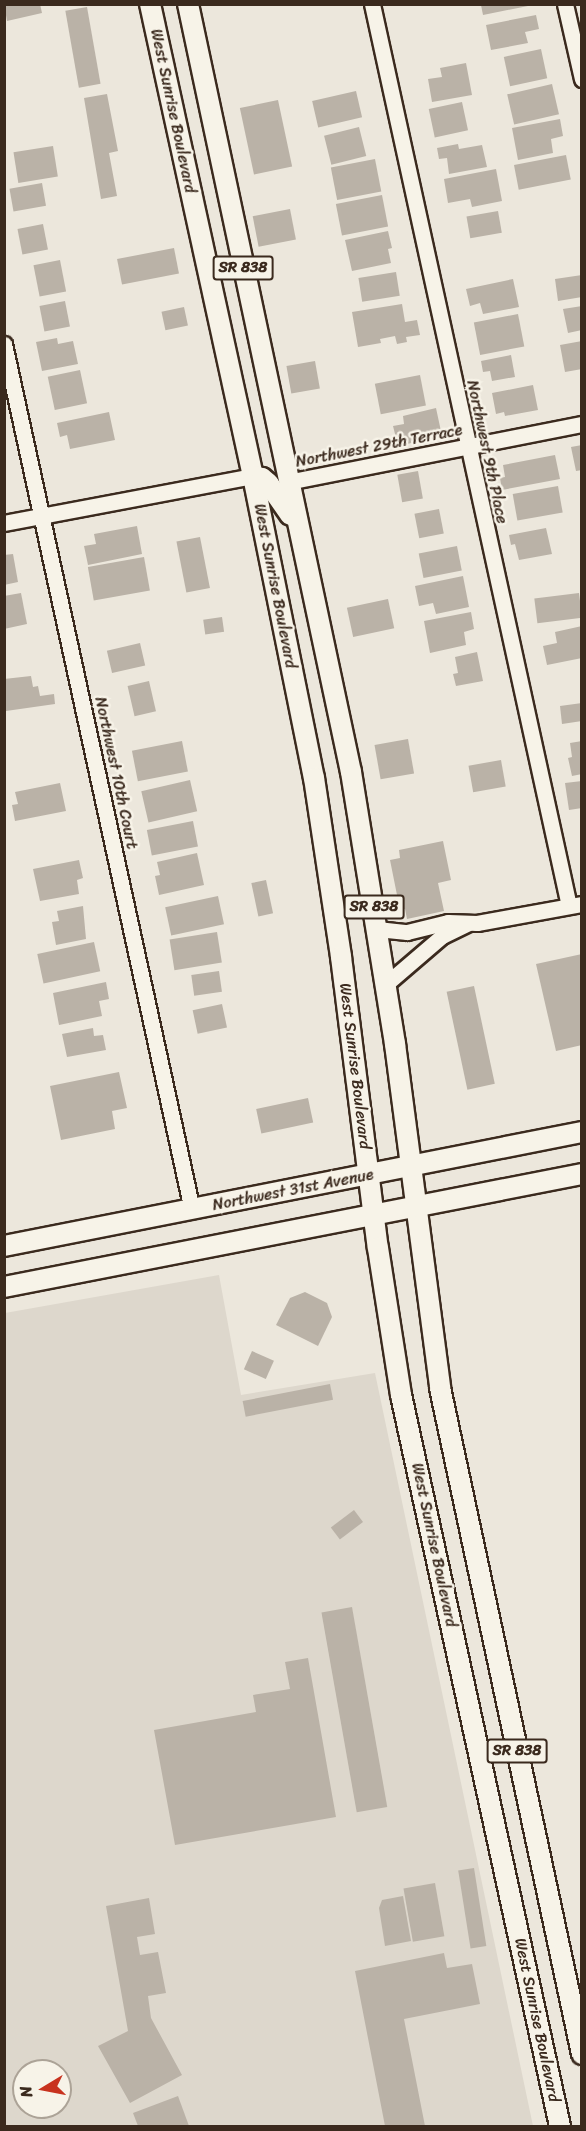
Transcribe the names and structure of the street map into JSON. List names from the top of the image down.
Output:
{
  "streets": {
    "main road": ["West Sunrise Boulevard", "SR 838", "Northwest 31st Avenue"],
    "street": ["Northwest 29th Terrace", "Northwest 9th Place", "Northwest 10th Court"]
  },
  "crossings": [
    ["West Sunrise Boulevard", "Northwest 29th Terrace"],
    ["West Sunrise Boulevard", "Northwest 31st Avenue"],
    ["Northwest 29th Terrace", "Northwest 9th Place"],
    ["Northwest 10th Court", "Northwest 31st Avenue"]
  ],
  "north": "left"
}
